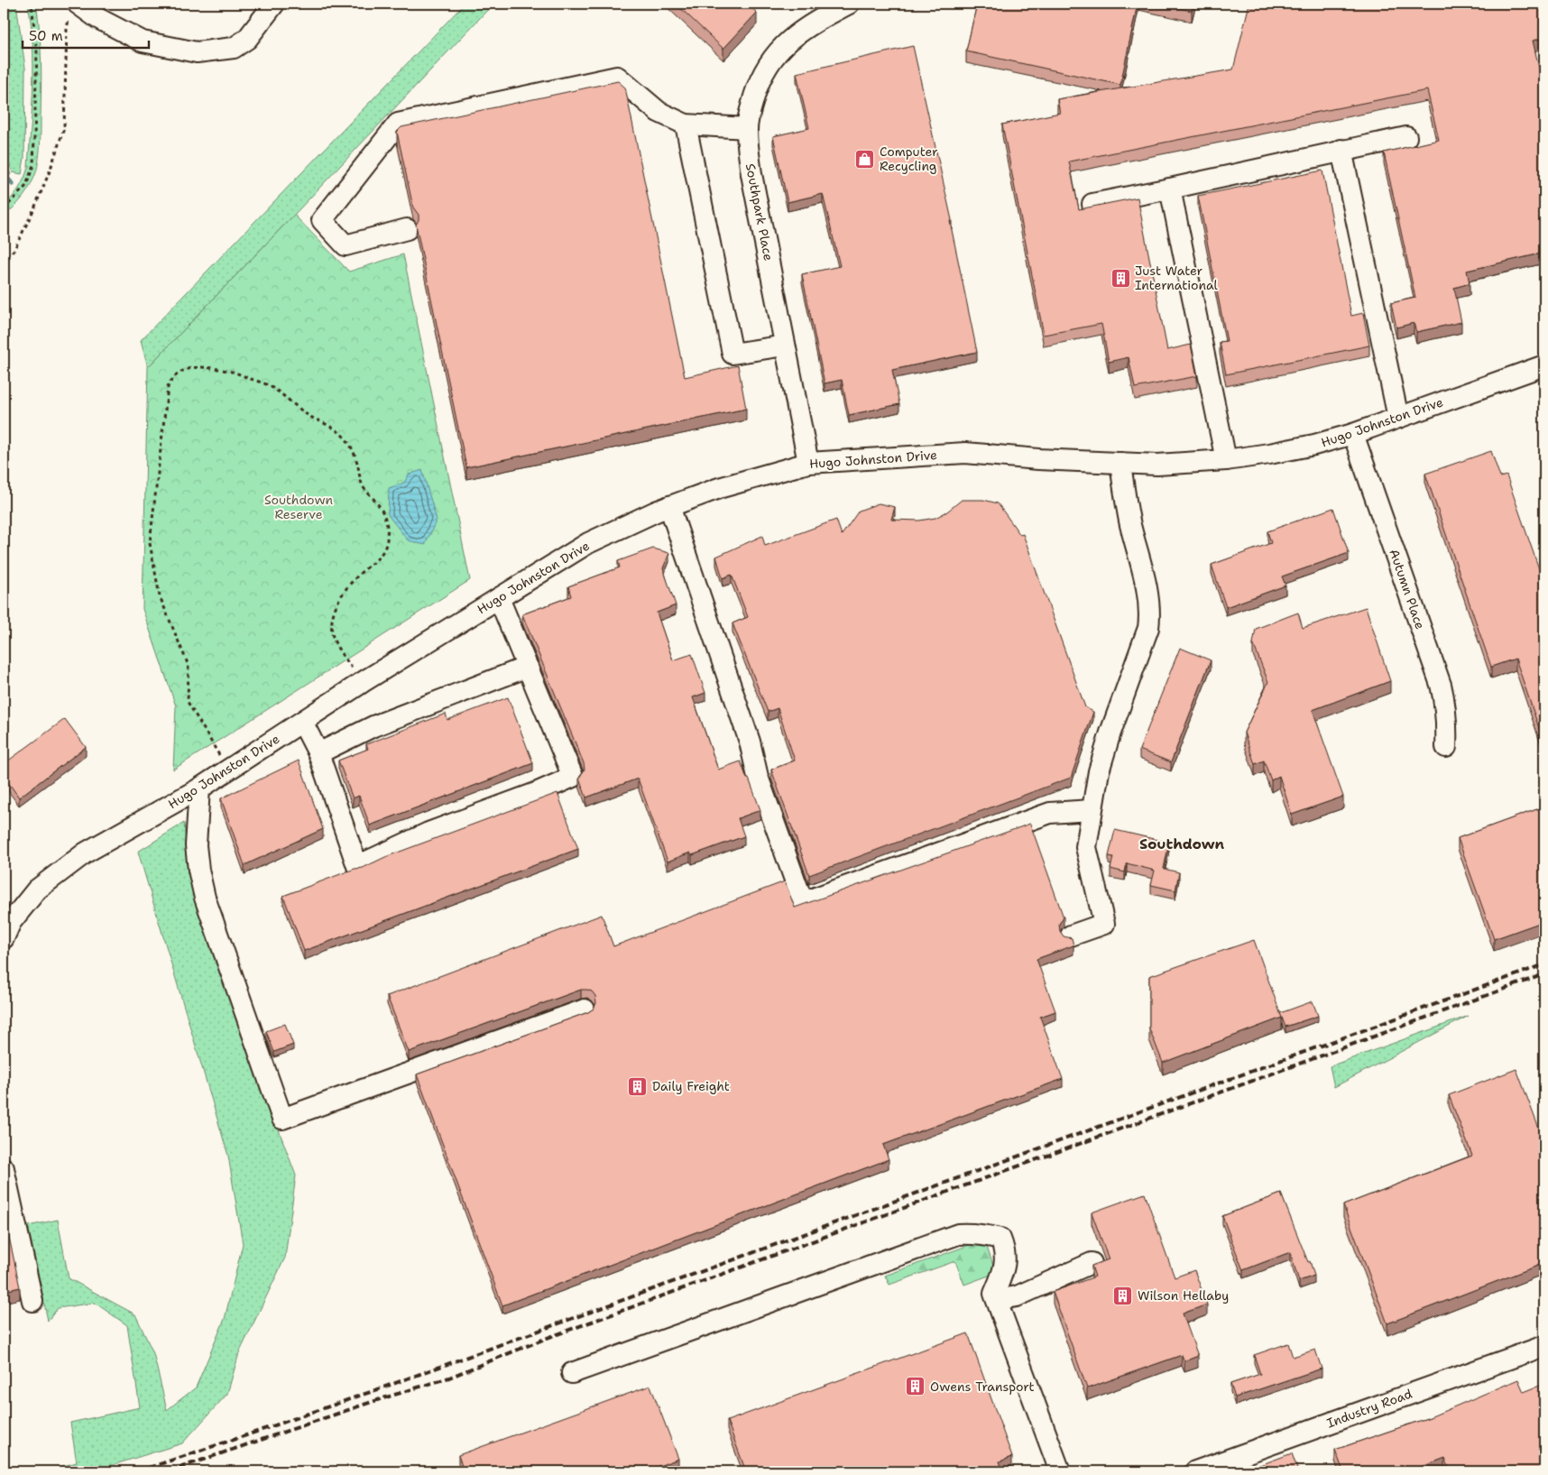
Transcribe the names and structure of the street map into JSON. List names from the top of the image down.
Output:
{
  "streets": {
    "street": [
      "Southpark Place",
      "Hugo Johnston Drive",
      "Autumn Place",
      "Industry Road"
    ]
  },
  "crossings": [
    ["Southpark Place", "Hugo Johnston Drive"],
    ["Hugo Johnston Drive", "Autumn Place"]
  ],
  "districts": ["Southdown"],
  "parks": ["Southdown Reserve"],
  "places": {
    "shop": ["Computer Recycling"],
    "building": [
      "Just Water International",
      "Daily Freight",
      "Wilson Hellaby",
      "Owens Transport"
    ]
  },
  "scale_bar": "50 m"
}
